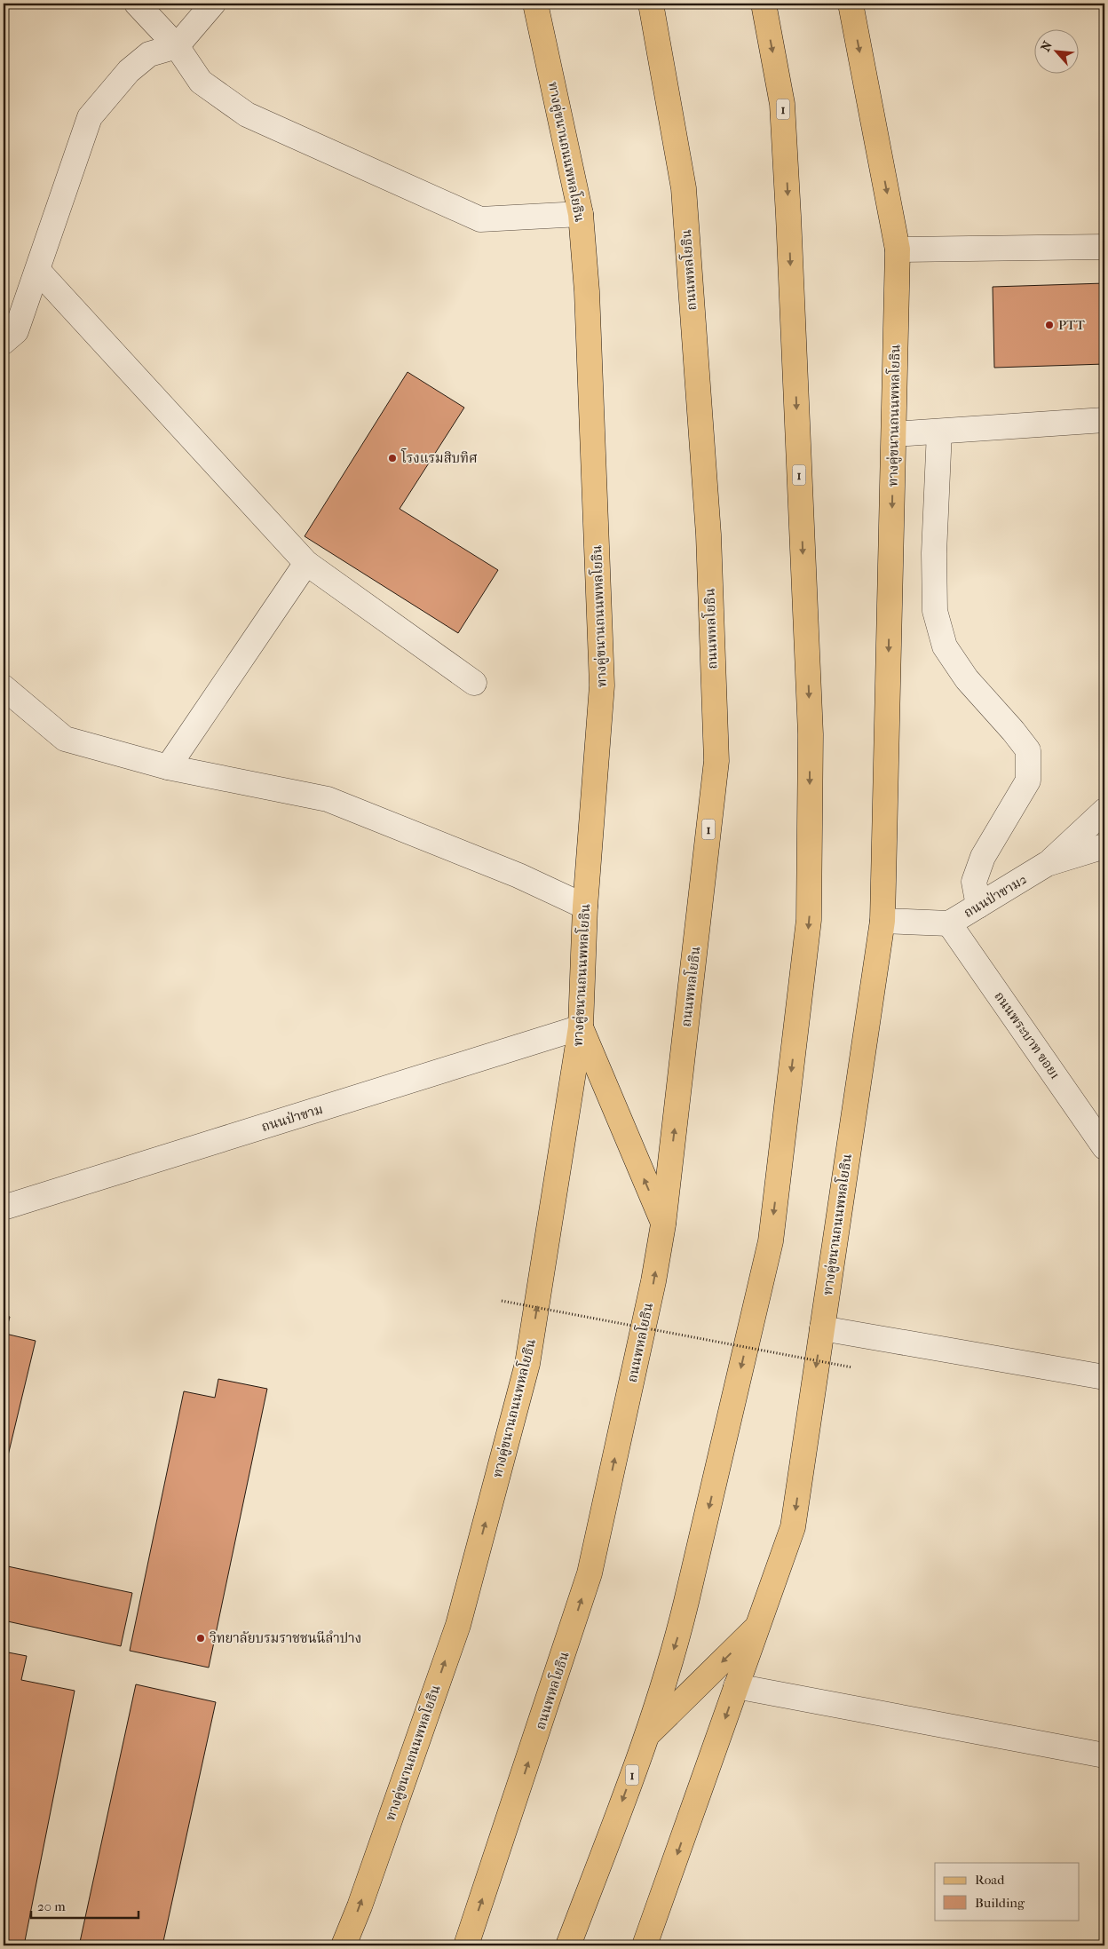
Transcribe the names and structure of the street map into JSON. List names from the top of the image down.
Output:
{
  "streets": {
    "main road": ["1", "ทางคู่ขนานถนนพหลโยธิน", "ถนนพหลโยธิน"],
    "street": ["ถนนป่าขาม2", "ถนนพระบาท ฃอย1", "ถนนป่าขาม"]
  },
  "crossings": [
    ["ทางคู่ขนานถนนพหลโยธิน", "ถนนป่าขาม2"],
    ["ทางคู่ขนานถนนพหลโยธิน", "ถนนป่าขาม"],
    ["ถนนป่าขาม2", "ถนนพระบาท ฃอย1"]
  ],
  "places": ["PTT", "โรงแรมสิบทิศ", "วิทยาลัยบรมราชชนนีลำปาง"],
  "legend": ["Road", "Building"],
  "scale_bar": "20 m",
  "north": "top left"
}
